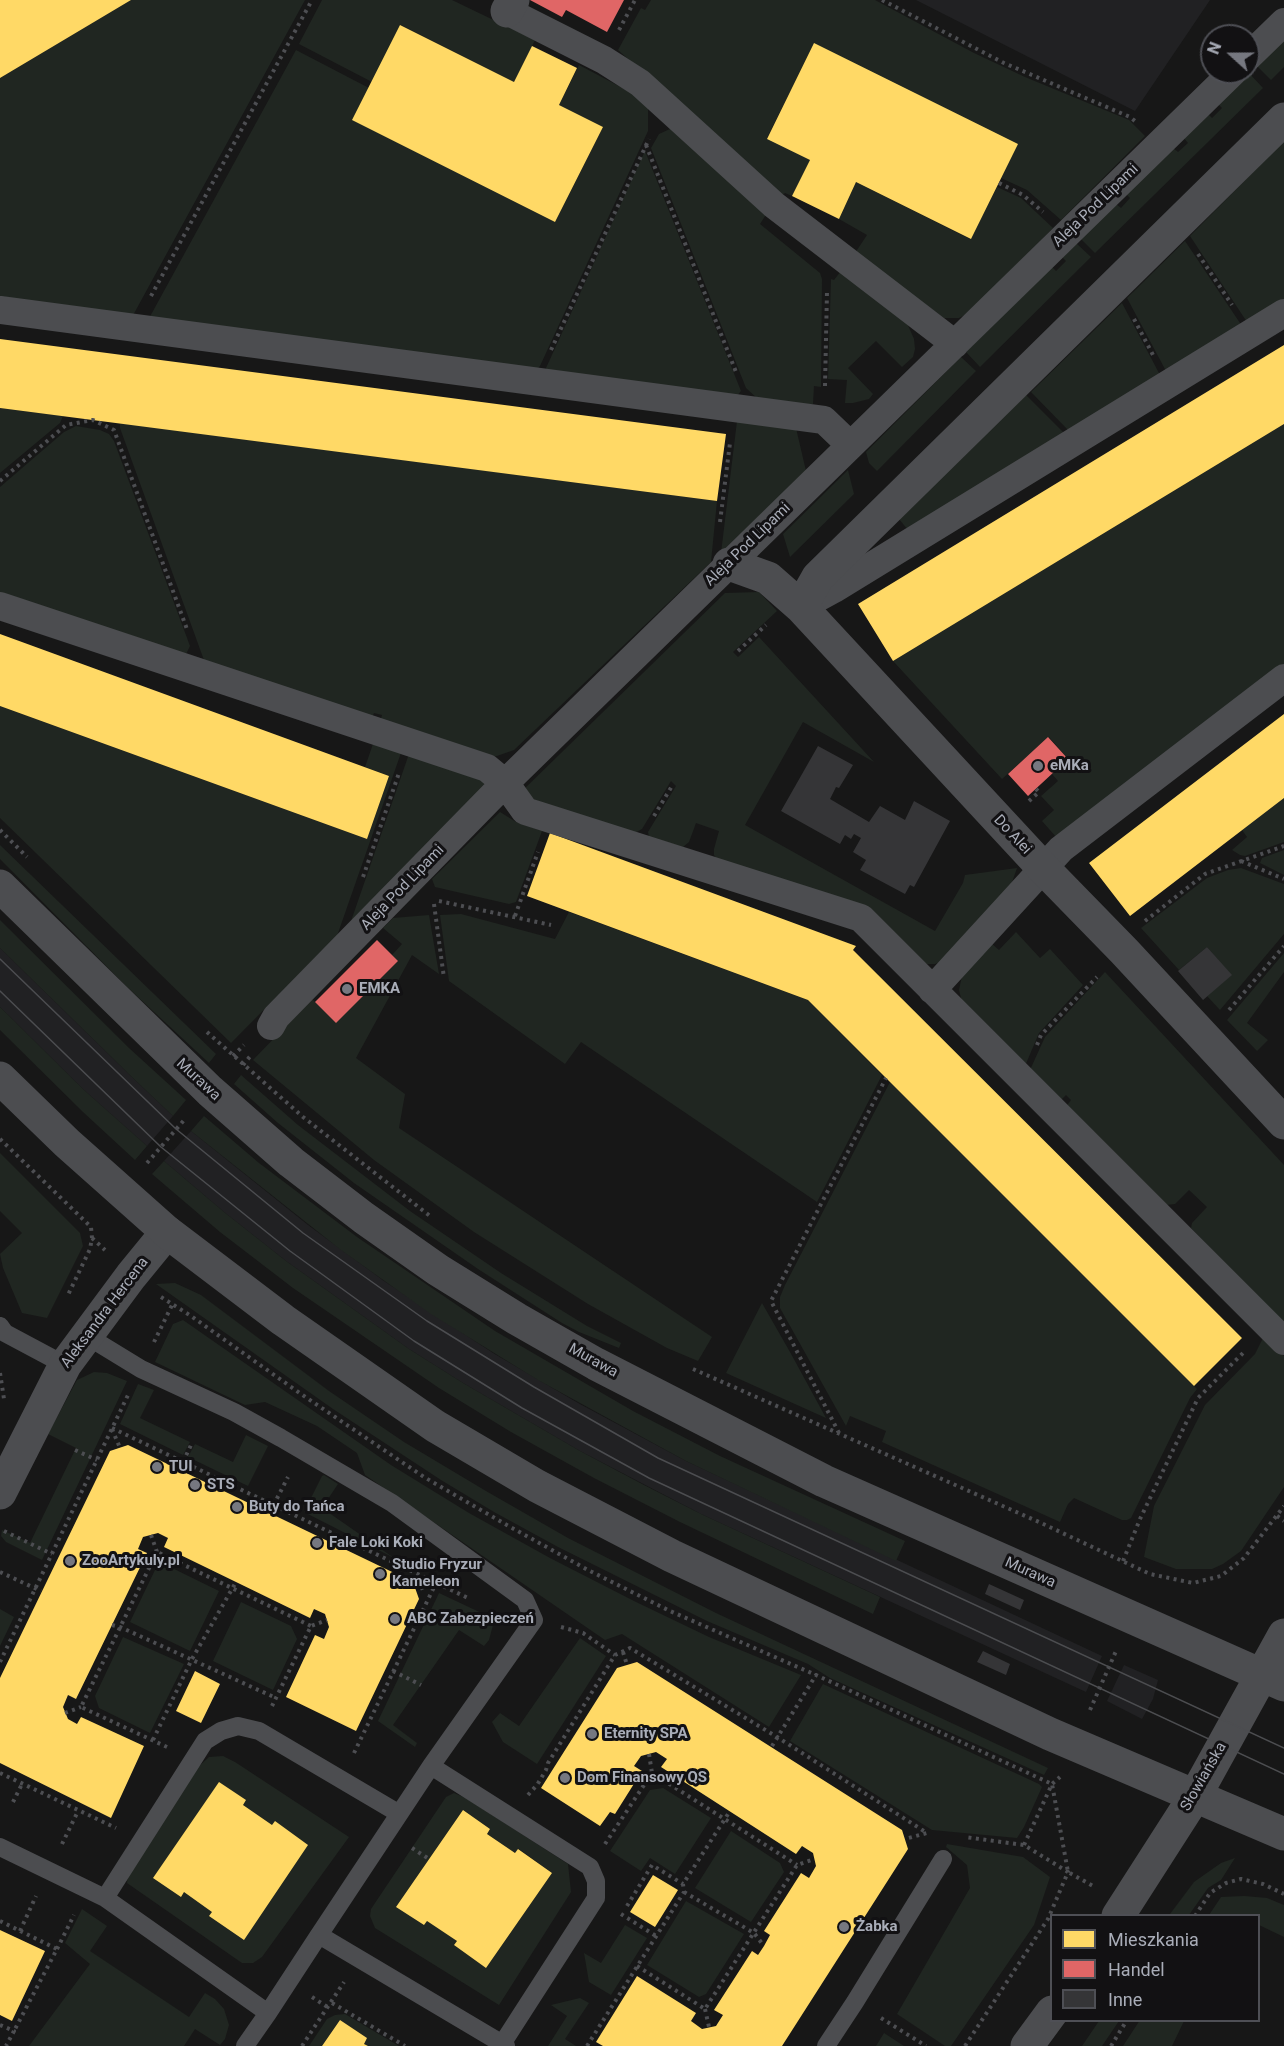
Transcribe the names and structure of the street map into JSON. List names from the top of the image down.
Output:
{
  "streets": {
    "street": [
      "Aleja Pod Lipami",
      "Do Alei",
      "Murawa",
      "Aleksandra Hercena",
      "Słowiańska"
    ]
  },
  "crossings": [
    ["Aleja Pod Lipami", "Do Alei"],
    ["Murawa", "Słowiańska"]
  ],
  "places": [
    "eMKa",
    "EMKA",
    "TUI",
    "STS",
    "Buty do Tańca",
    "Fale Loki Koki",
    "ZooArtykuly.pl",
    "Studio Fryzur Kameleon",
    "ABC Zabezpieczeń",
    "Eternity SPA",
    "Dom Finansowy QS",
    "Żabka"
  ],
  "legend": ["Mieszkania", "Handel", "Inne"],
  "north": "left"
}
